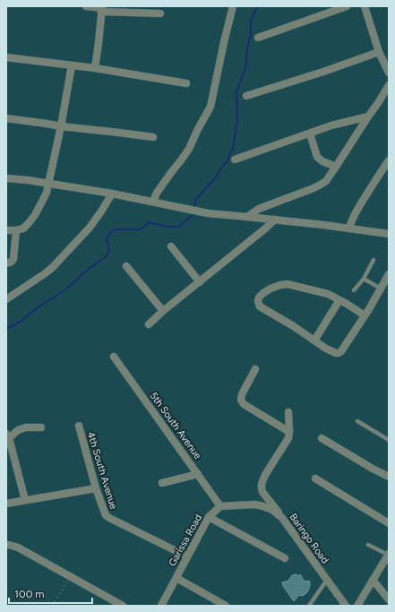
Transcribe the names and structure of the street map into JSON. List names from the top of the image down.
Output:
{
  "streets": {
    "street": [
      "5th South Avenue",
      "4th South Avenue",
      "Baringo Road",
      "Garissa Road"
    ]
  },
  "crossings": [
    ["5th South Avenue", "Baringo Road"],
    ["5th South Avenue", "Garissa Road"],
    ["4th South Avenue", "Garissa Road"],
    ["Baringo Road", "Garissa Road"]
  ],
  "scale_bar": "100 m"
}
